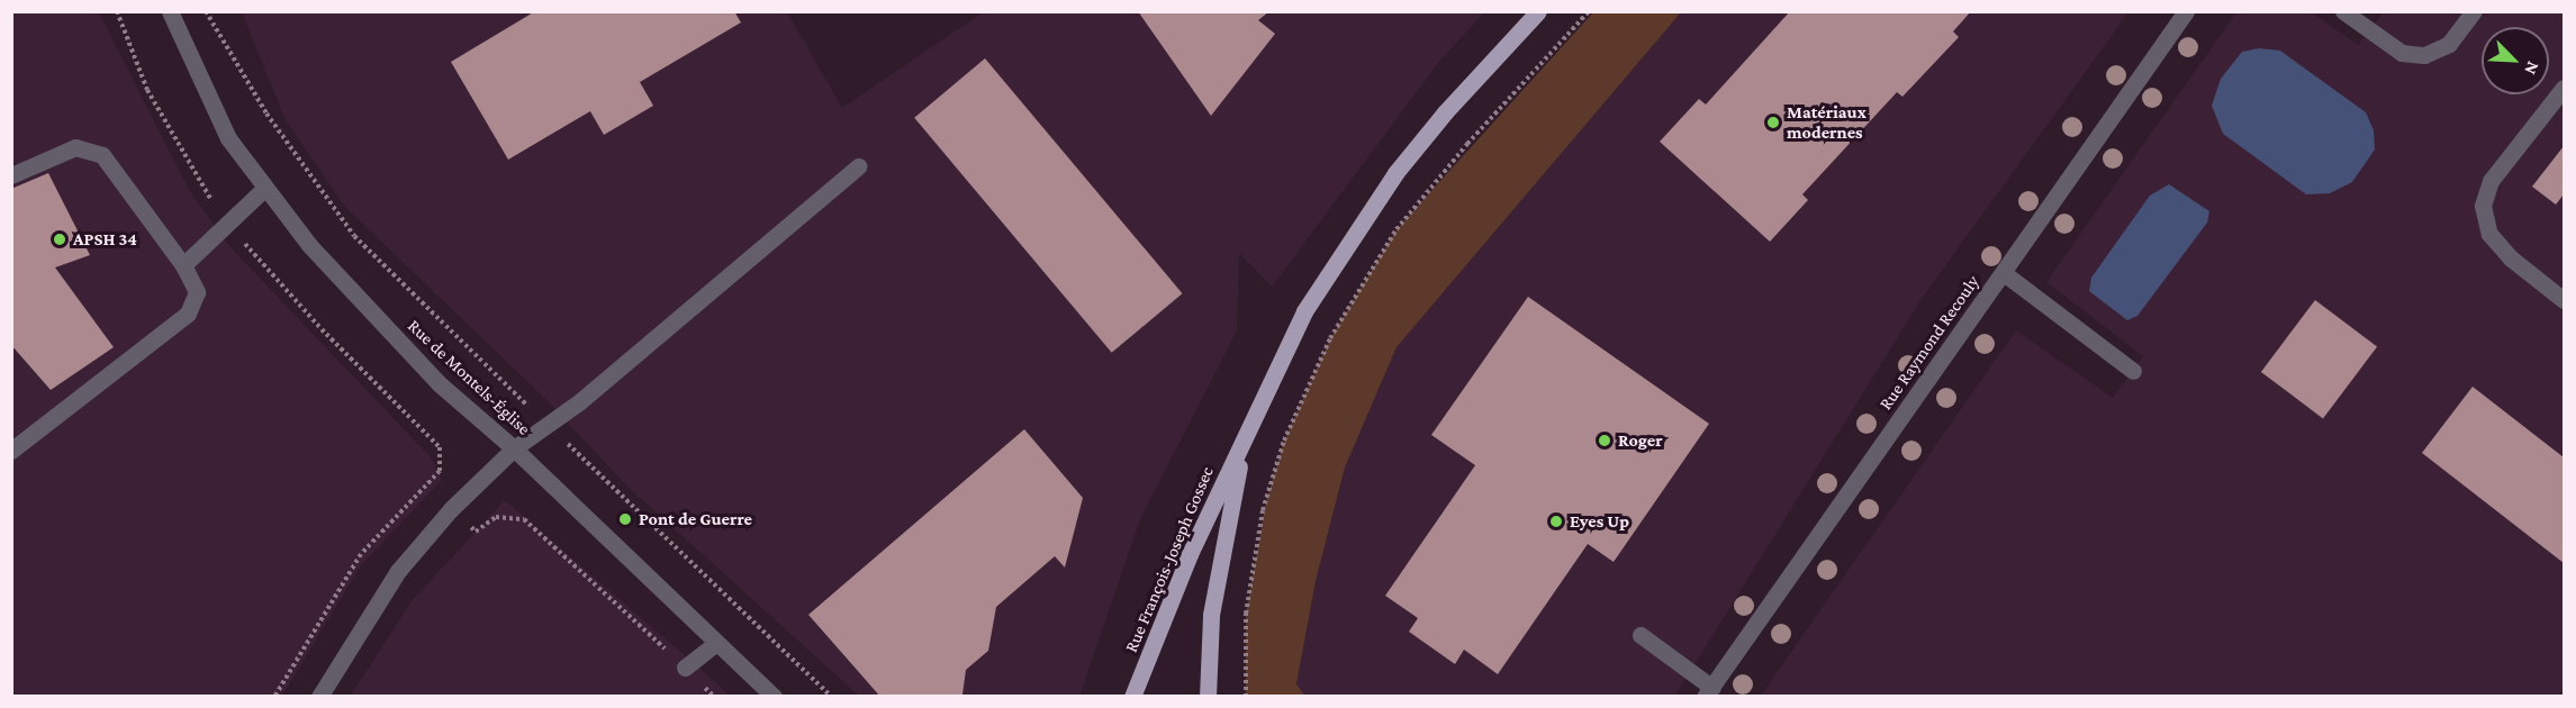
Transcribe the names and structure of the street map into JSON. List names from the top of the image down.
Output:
{
  "streets": {
    "main road": ["Rue François-Joseph Gossec"],
    "street": ["Rue Raymond Recouly", "Rue de Montels-Église"]
  },
  "places": [
    "Matériaux modernes",
    "APSH 34",
    "Roger",
    "Pont de Guerre",
    "Eyes Up"
  ],
  "north": "bottom right"
}
